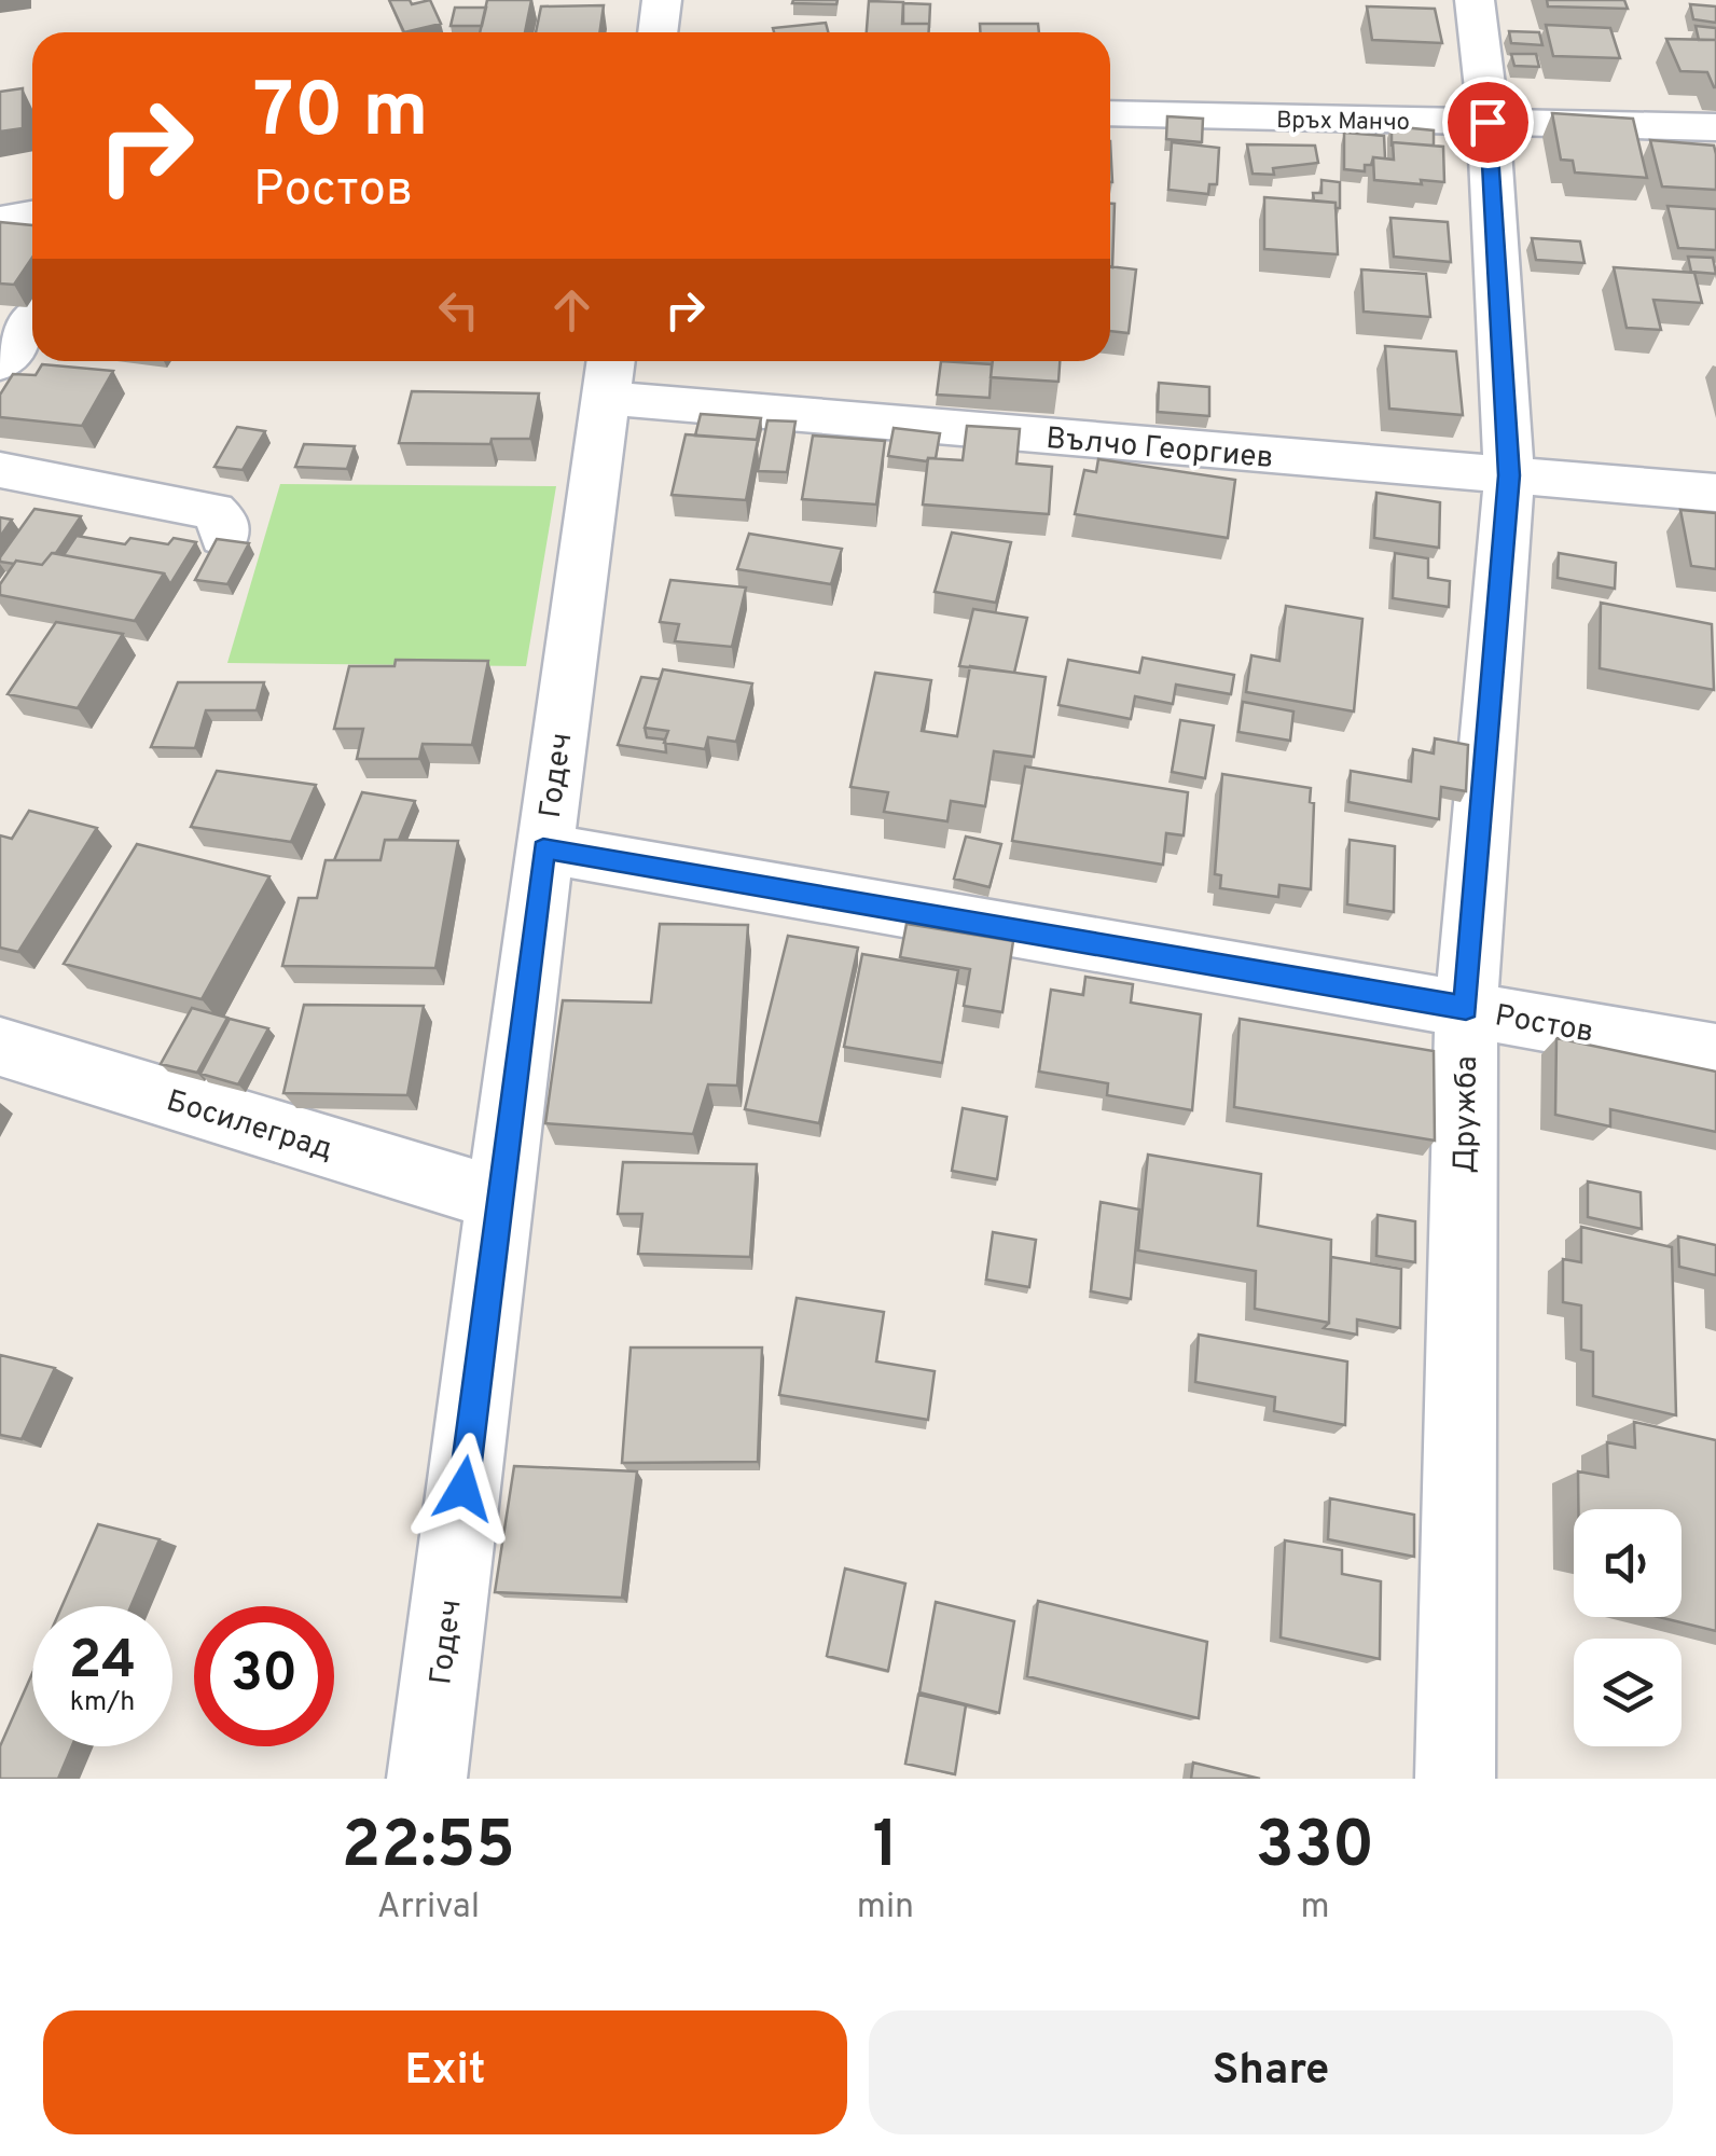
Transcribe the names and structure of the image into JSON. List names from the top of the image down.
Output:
{
  "streets": {
    "street": [
      "Връх Манчо",
      "Вълчо Георгиев",
      "Годеч",
      "Ростов",
      "Дружба",
      "Босилеград"
    ]
  },
  "crossings": [
    ["Връх Манчо", "Дружба"],
    ["Вълчо Георгиев", "Годеч"],
    ["Вълчо Георгиев", "Дружба"],
    ["Годеч", "Ростов"],
    ["Годеч", "Босилеград"],
    ["Ростов", "Дружба"]
  ],
  "page": {
    "turn": ["70 m", "Ростов"],
    "speed": "24 km/h",
    "limit": "30",
    "eta": [
      "22:55",
      "Arrival",
      "1",
      "min",
      "330",
      "m"
    ],
    "buttons": ["Exit", "Share"]
  }
}
